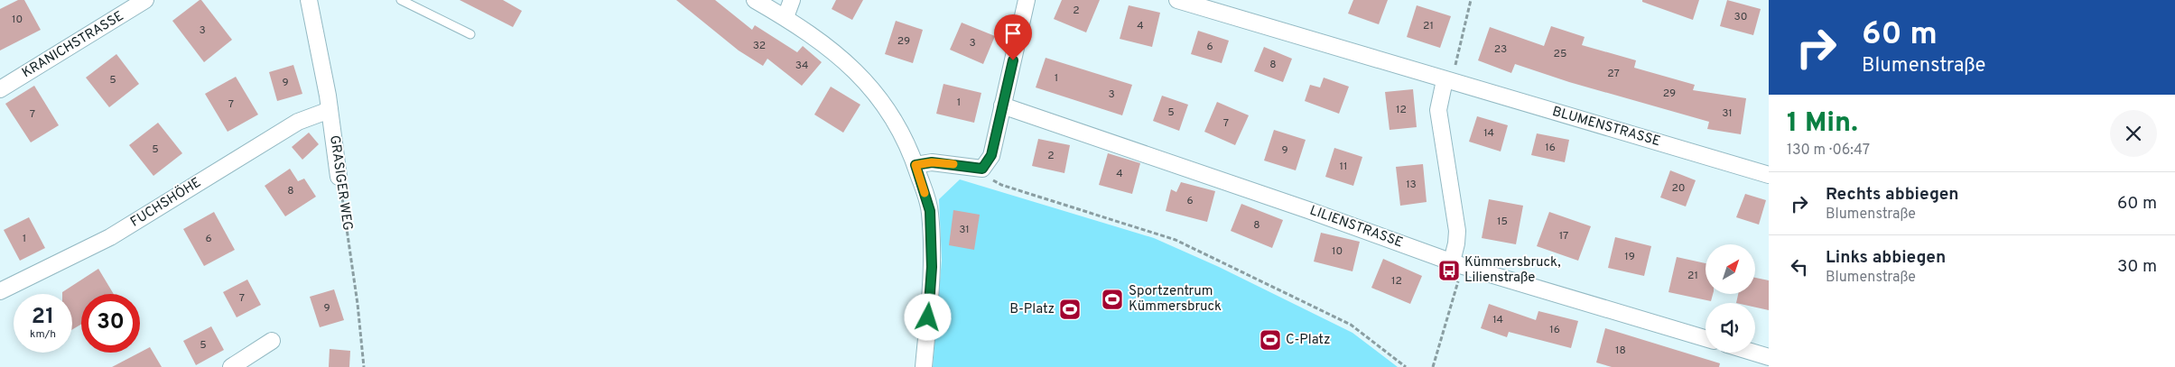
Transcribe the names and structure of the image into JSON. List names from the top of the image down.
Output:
{
  "streets": {
    "street": [
      "KRANICHSTRASSE",
      "BLUMENSTRASSE",
      "GRASIGER WEG",
      "FUCHSHÖHE",
      "LILIENSTRASSE"
    ]
  },
  "crossings": [
    ["GRASIGER WEG", "FUCHSHÖHE"]
  ],
  "places": {
    "bus stop": ["Kümmersbruck, Lilienstraße"],
    "sports": ["Sportzentrum Kümmersbruck", "B-Platz", "C-Platz"]
  },
  "house_numbers": [
    "2",
    "30",
    "10",
    "4",
    "21",
    "3",
    "29",
    "3",
    "32",
    "6",
    "23",
    "25",
    "8",
    "34",
    "27",
    "1",
    "5",
    "9",
    "29",
    "3",
    "1",
    "7",
    "12",
    "5",
    "31",
    "7",
    "7",
    "14",
    "16",
    "5",
    "9",
    "2",
    "11",
    "4",
    "13",
    "20",
    "8",
    "6",
    "15",
    "8",
    "31",
    "17",
    "1",
    "6",
    "10",
    "19",
    "21",
    "12",
    "7",
    "9",
    "14",
    "16",
    "5",
    "18"
  ],
  "north": "top right",
  "page": {
    "turn": ["60 m", "Blumenstraße"],
    "heading": ["1 Min.", "130 m · 06:47"],
    "list": [
      {
        "name": "Rechts abbiegen",
        "note": "Blumenstraße",
        "value": "60 m"
      },
      {
        "name": "Links abbiegen",
        "note": "Blumenstraße",
        "value": "30 m"
      }
    ],
    "speed": "21 km/h",
    "limit": "30"
  }
}
